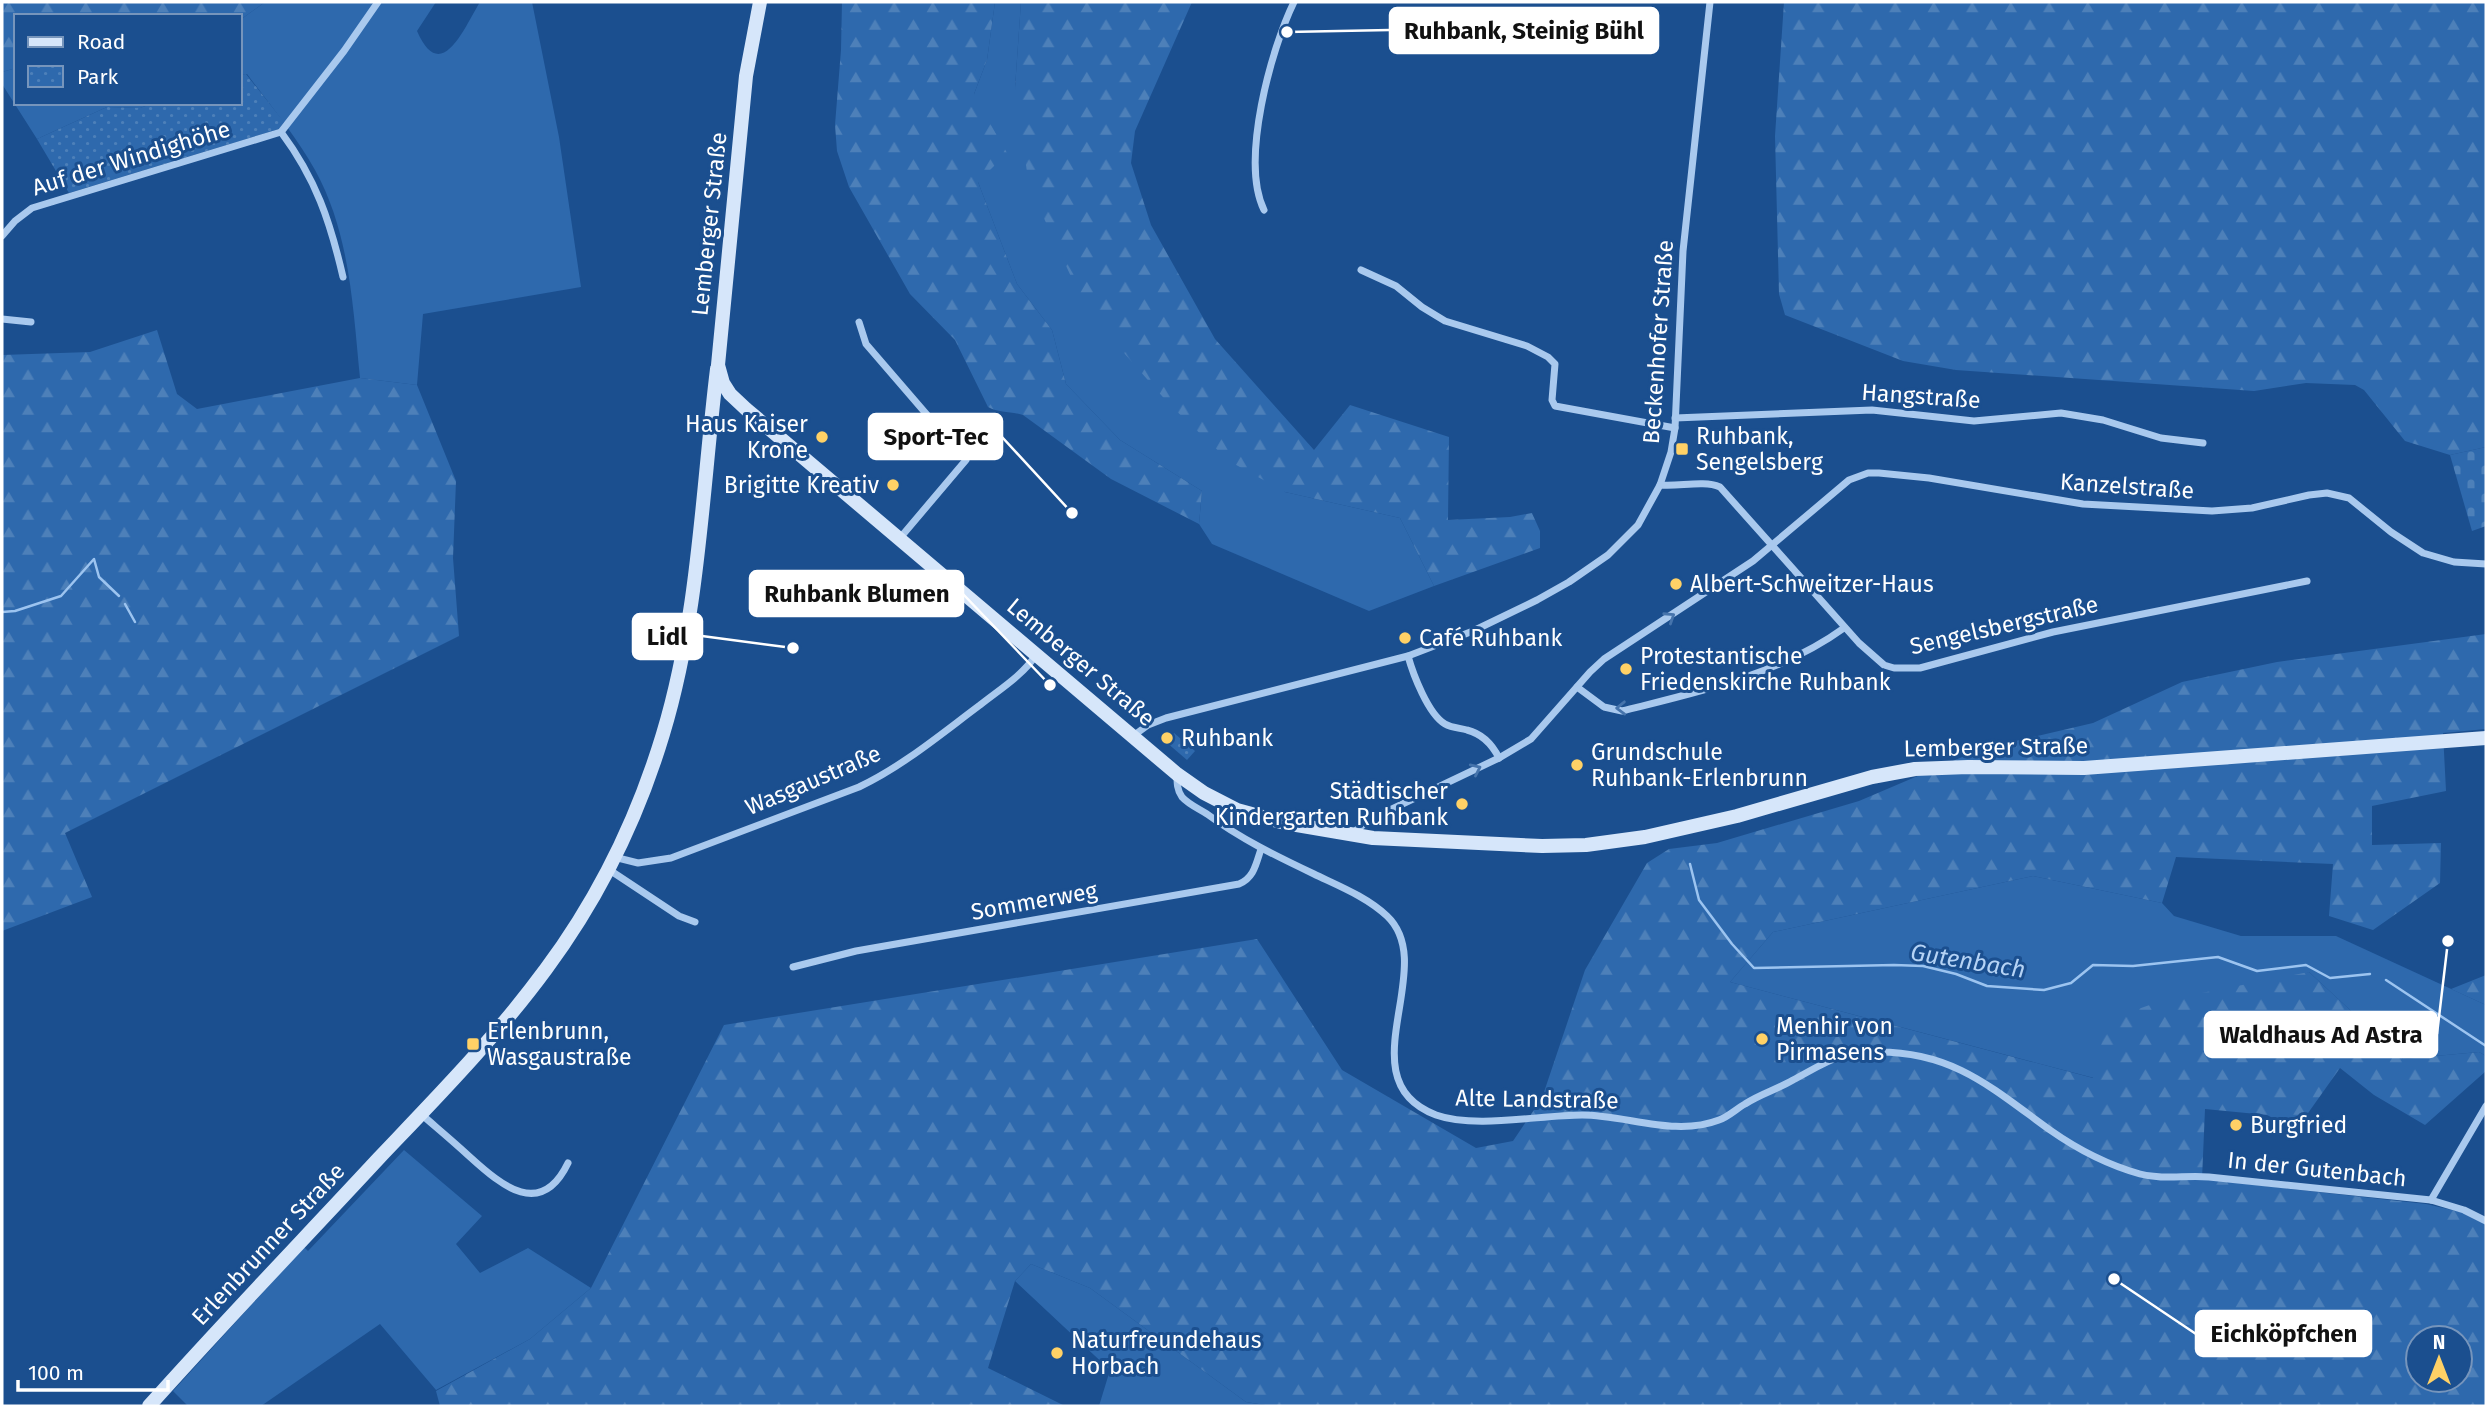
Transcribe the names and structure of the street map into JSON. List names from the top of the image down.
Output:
{
  "streets": {
    "main road": ["Lemberger Straße", "Erlenbrunner Straße"],
    "street": [
      "Auf der Windighöhe",
      "Beckenhofer Straße",
      "Hangstraße",
      "Kanzelstraße",
      "Sengelsbergstraße",
      "Wasgaustraße",
      "Sommerweg",
      "Alte Landstraße",
      "In der Gutenbach"
    ]
  },
  "crossings": [
    ["Lemberger Straße", "Beckenhofer Straße"],
    ["Lemberger Straße", "Kanzelstraße"],
    ["Lemberger Straße", "Wasgaustraße"],
    ["Lemberger Straße", "Alte Landstraße"],
    ["Lemberger Straße", "Erlenbrunner Straße"],
    ["Beckenhofer Straße", "Hangstraße"],
    ["Beckenhofer Straße", "Sengelsbergstraße"],
    ["Kanzelstraße", "Sengelsbergstraße"],
    ["Wasgaustraße", "Erlenbrunner Straße"],
    ["Sommerweg", "Alte Landstraße"],
    ["Alte Landstraße", "In der Gutenbach"]
  ],
  "water": ["Gutenbach"],
  "places": {
    "other": [
      "Ruhbank, Steinig Bühl",
      "Haus Kaiser Krone",
      "Brigitte Kreativ",
      "Sport-Tec",
      "Albert-Schweitzer-Haus",
      "Café Ruhbank",
      "Lidl",
      "Protestantische Friedenskirche Ruhbank",
      "Ruhbank Blumen",
      "Ruhbank",
      "Grundschule Ruhbank-Erlenbrunn",
      "Städtischer Kindergarten Ruhbank",
      "Waldhaus Ad Astra",
      "Menhir von Pirmasens",
      "Burgfried",
      "Eichköpfchen",
      "Naturfreundehaus Horbach"
    ],
    "transit": ["Ruhbank, Sengelsberg", "Erlenbrunn, Wasgaustraße"]
  },
  "legend": ["Road", "Park"],
  "scale_bar": "100 m",
  "north": "top"
}
